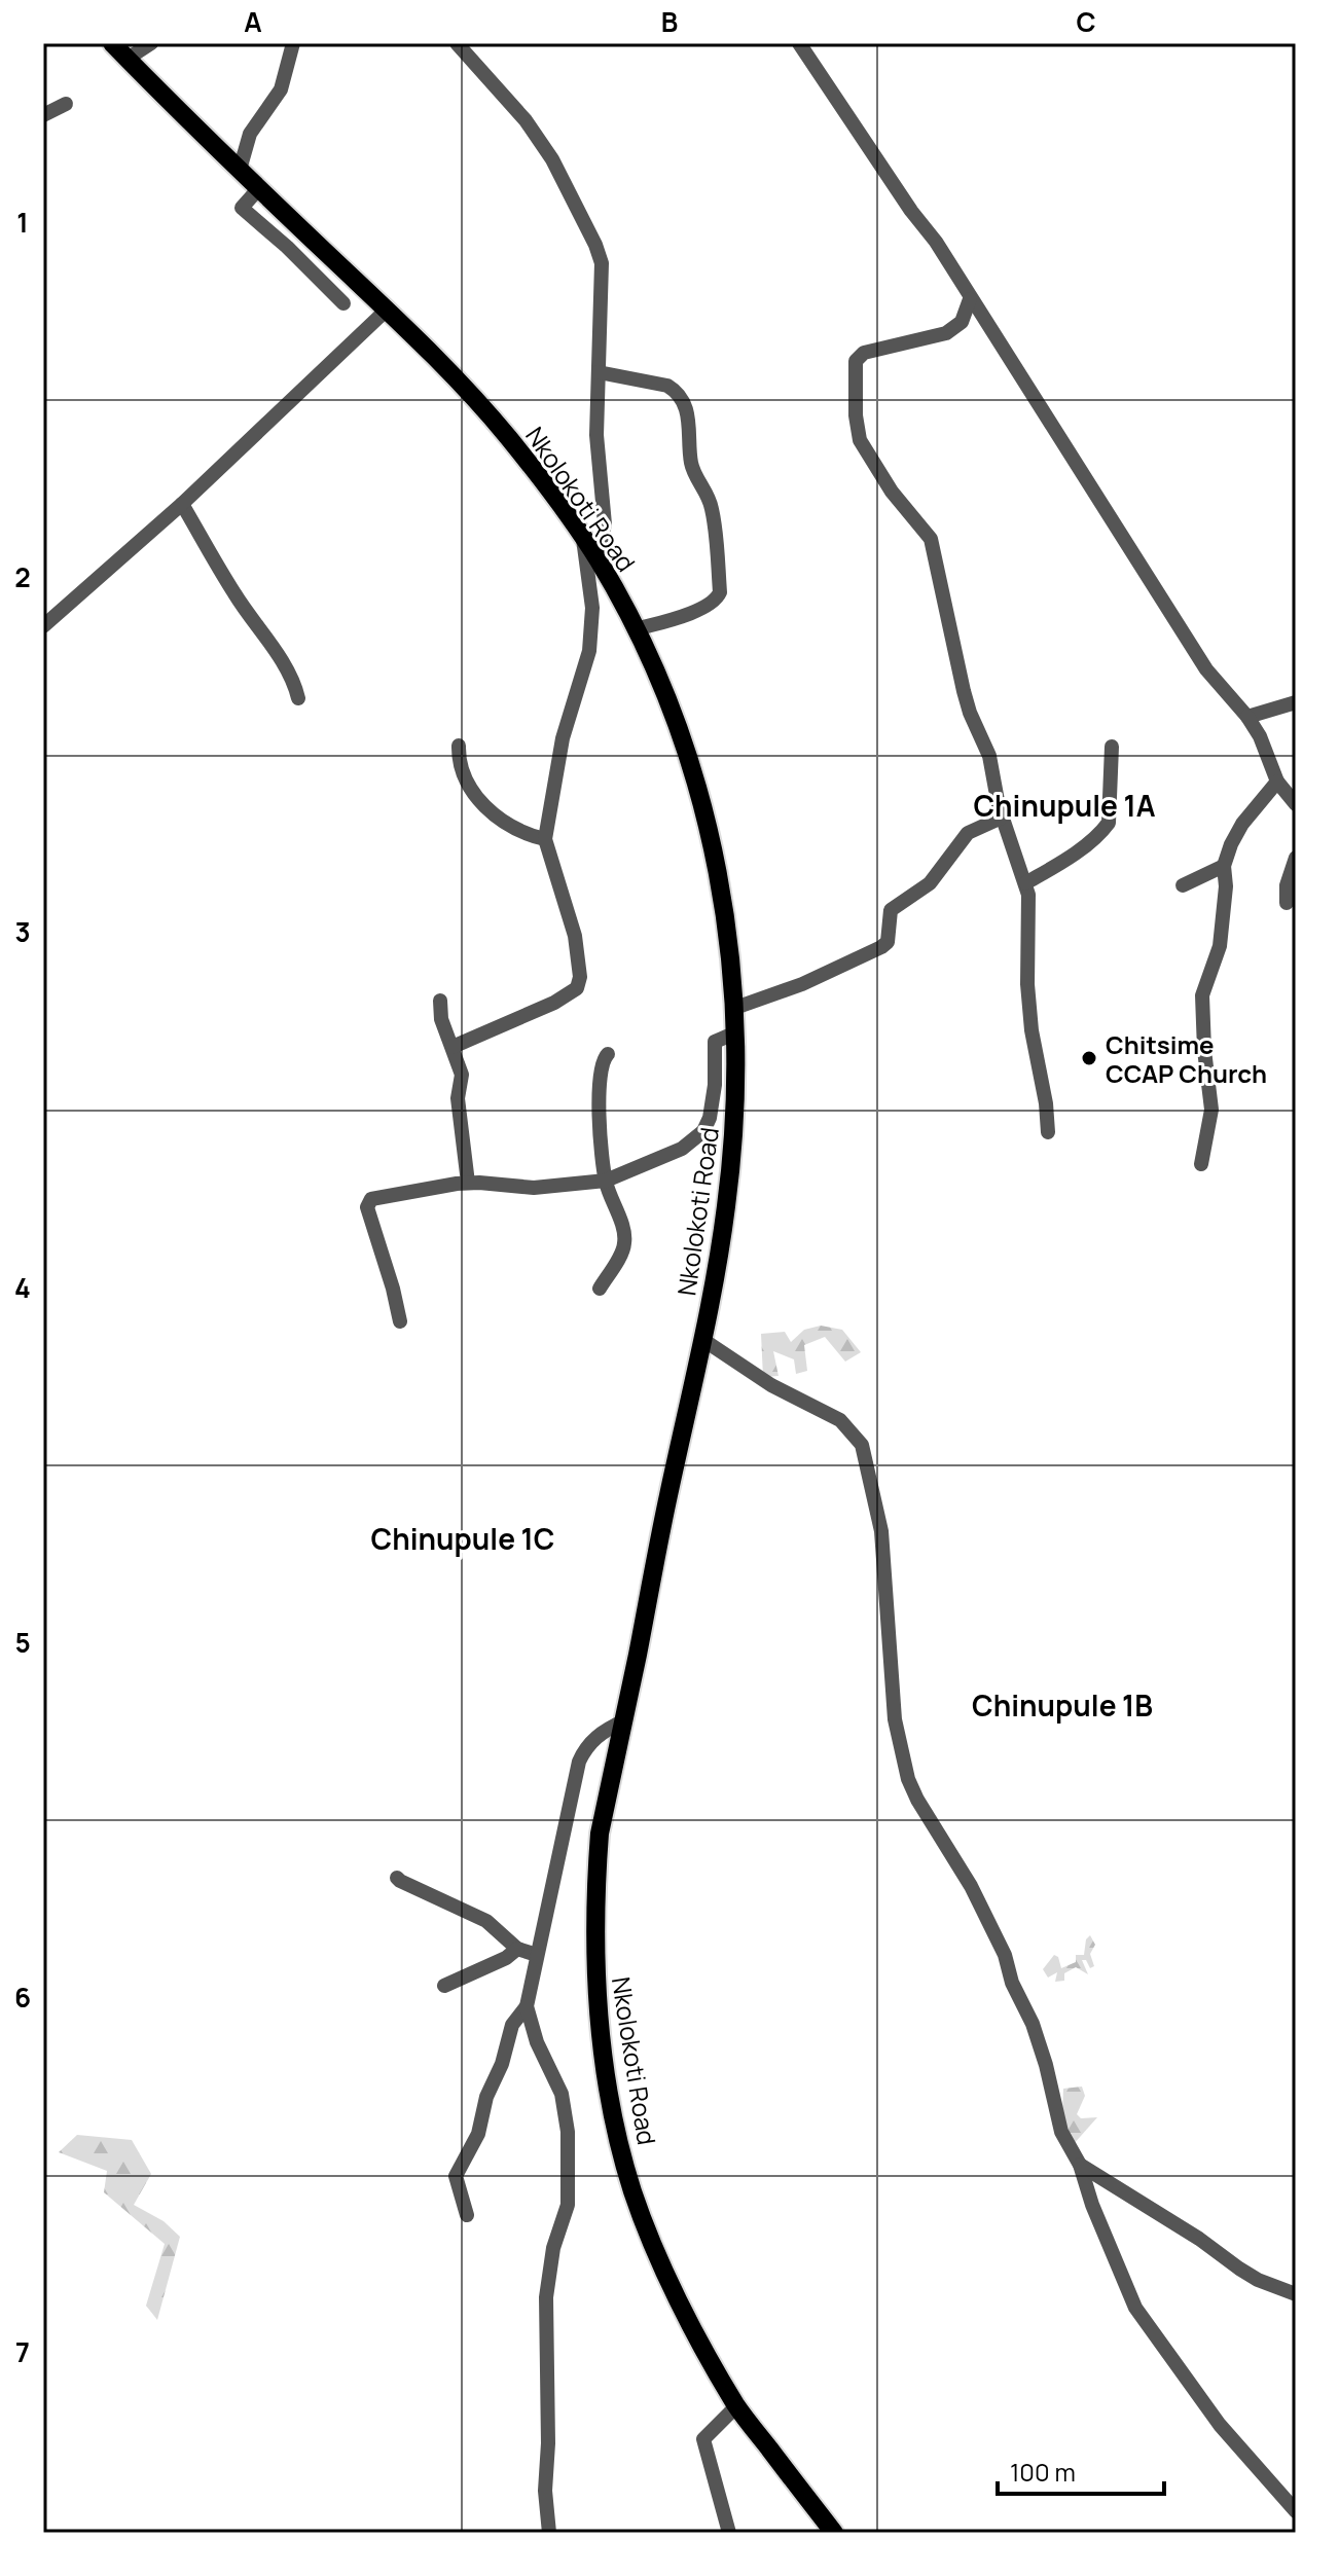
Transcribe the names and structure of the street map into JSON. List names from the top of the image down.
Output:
{
  "streets": {
    "main road": ["Nkolokoti Road"]
  },
  "districts": ["Chinupule 1A", "Chinupule 1C", "Chinupule 1B"],
  "places": ["Chitsime CCAP Church"],
  "scale_bar": "100 m",
  "grid": {
    "columns": ["A", "B", "C"],
    "rows": [
      "1",
      "2",
      "3",
      "4",
      "5",
      "6",
      "7"
    ]
  }
}
